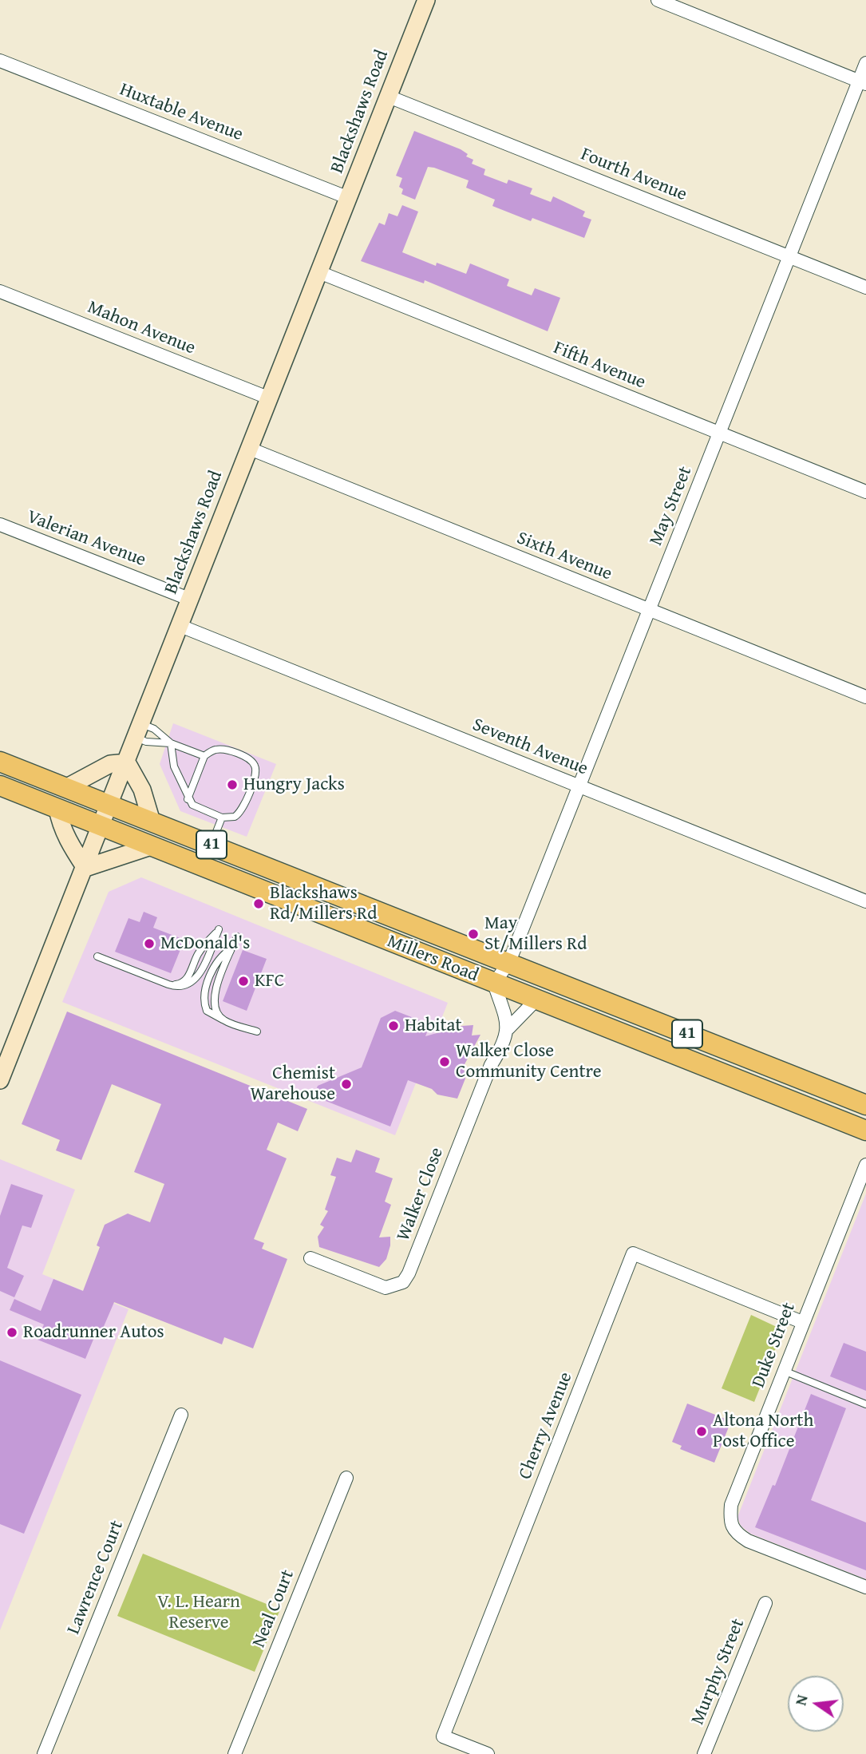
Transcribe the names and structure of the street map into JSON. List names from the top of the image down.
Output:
{
  "streets": {
    "main road": ["Blackshaws Road", "41", "Millers Road"],
    "street": [
      "Huxtable Avenue",
      "Fourth Avenue",
      "Mahon Avenue",
      "Fifth Avenue",
      "May Street",
      "Valerian Avenue",
      "Sixth Avenue",
      "Seventh Avenue",
      "Walker Close",
      "Duke Street",
      "Cherry Avenue",
      "Lawrence Court",
      "Neal Court",
      "Murphy Street"
    ]
  },
  "crossings": [
    ["Blackshaws Road", "Huxtable Avenue"],
    ["Blackshaws Road", "Fourth Avenue"],
    ["Blackshaws Road", "Mahon Avenue"],
    ["Blackshaws Road", "Fifth Avenue"],
    ["Blackshaws Road", "Valerian Avenue"],
    ["Blackshaws Road", "Sixth Avenue"],
    ["Blackshaws Road", "Seventh Avenue"],
    ["Blackshaws Road", "Millers Road"],
    ["Fourth Avenue", "May Street"],
    ["Fifth Avenue", "May Street"],
    ["May Street", "Sixth Avenue"],
    ["May Street", "Seventh Avenue"],
    ["May Street", "Millers Road"],
    ["Millers Road", "Walker Close"],
    ["Duke Street", "Cherry Avenue"]
  ],
  "parks": ["V. L. Hearn Reserve"],
  "places": [
    "Hungry Jacks",
    "Blackshaws Rd/Millers Rd",
    "May St/Millers Rd",
    "McDonald's",
    "KFC",
    "Habitat",
    "Walker Close Community Centre",
    "Chemist Warehouse",
    "Roadrunner Autos",
    "Altona North Post Office"
  ],
  "north": "left"
}
